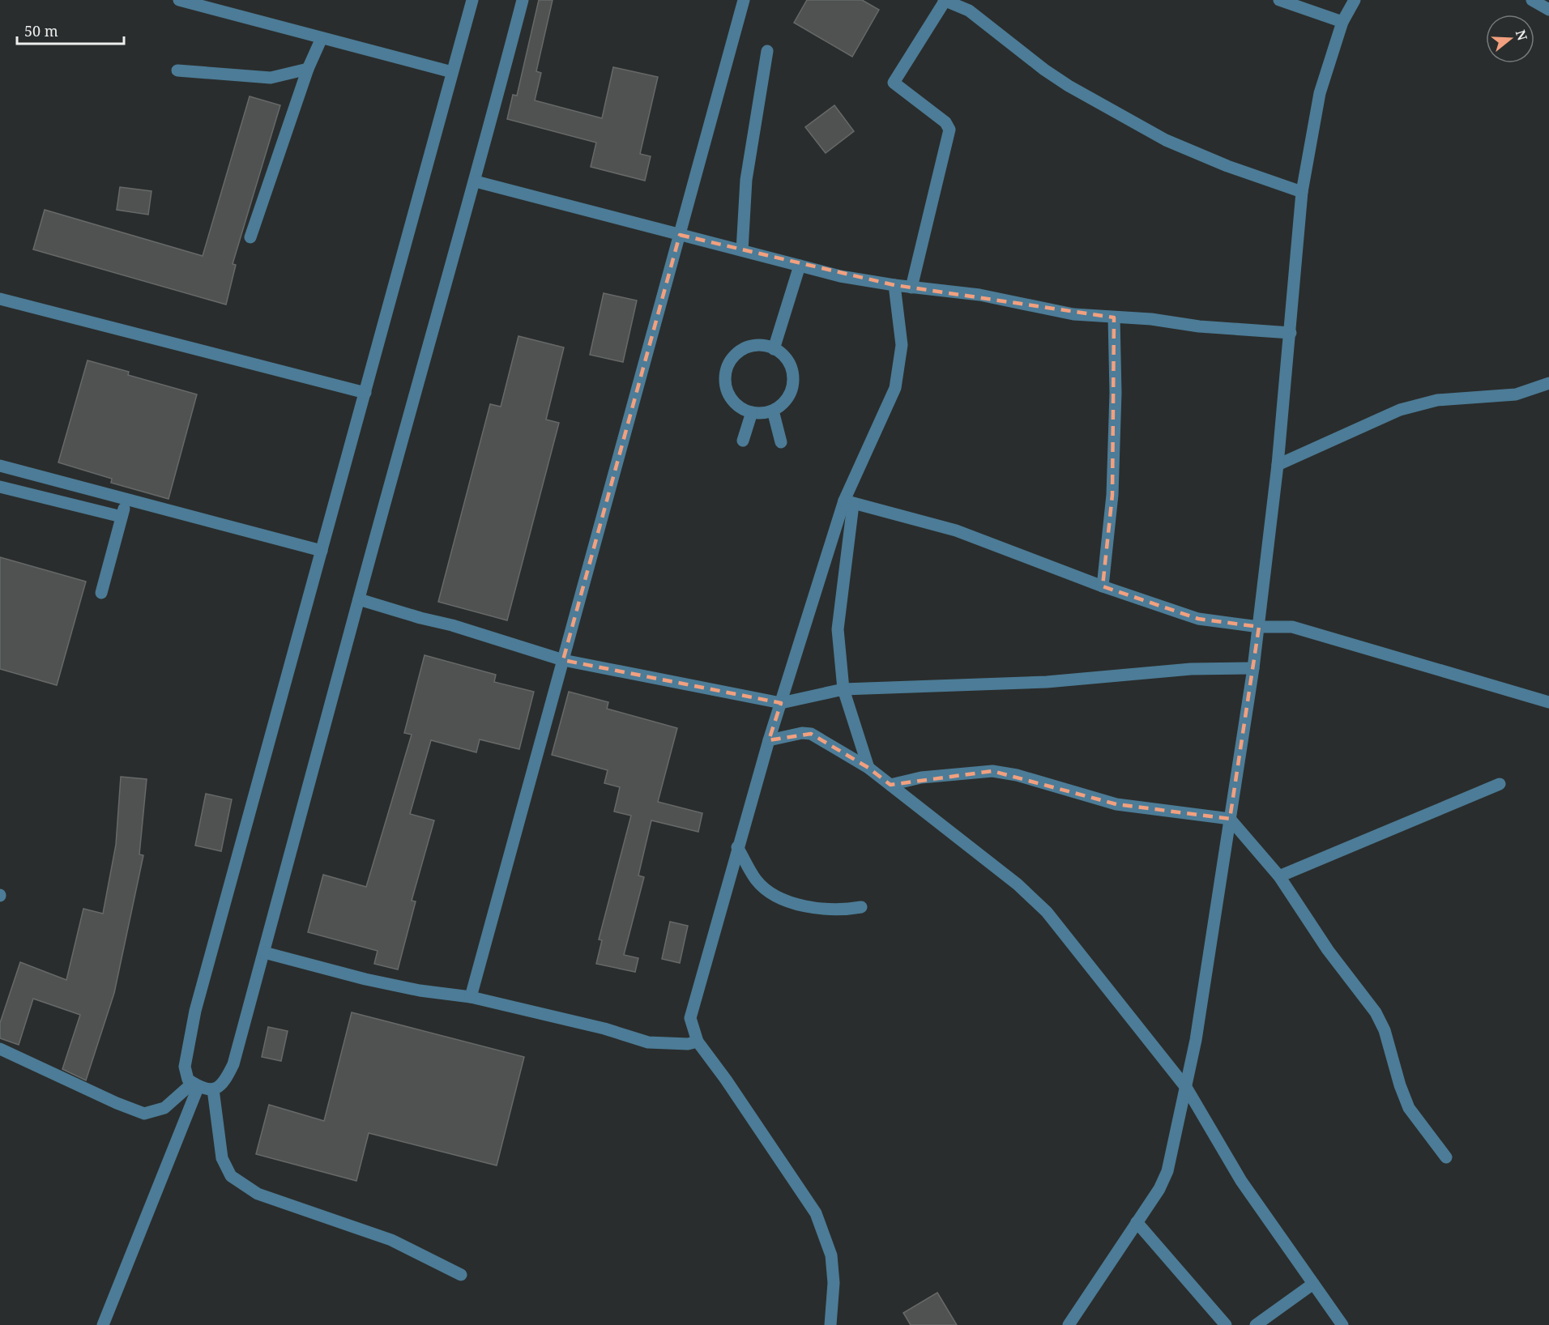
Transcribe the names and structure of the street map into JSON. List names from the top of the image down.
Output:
{
  "scale_bar": "50 m",
  "north": "right"
}
